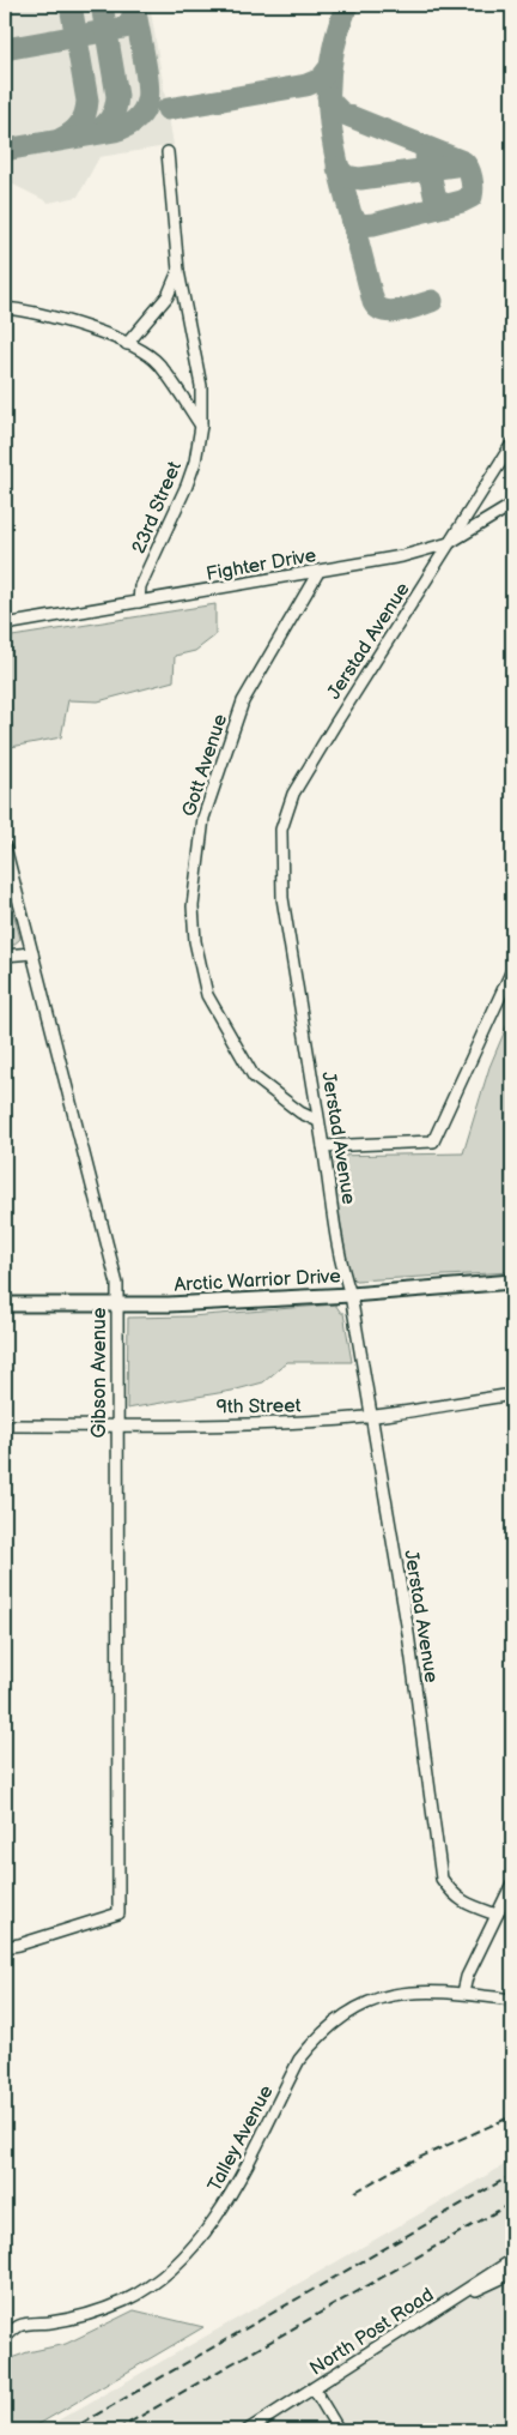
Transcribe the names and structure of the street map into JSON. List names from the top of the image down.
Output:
{
  "streets": {
    "main road": ["Arctic Warrior Drive"],
    "street": [
      "23rd Street",
      "Fighter Drive",
      "Jerstad Avenue",
      "Gott Avenue",
      "Gibson Avenue",
      "9th Street",
      "Talley Avenue",
      "North Post Road"
    ]
  },
  "crossings": [
    ["23rd Street", "Fighter Drive"],
    ["Fighter Drive", "Jerstad Avenue"],
    ["Fighter Drive", "Gott Avenue"],
    ["Jerstad Avenue", "Gott Avenue"],
    ["Jerstad Avenue", "Arctic Warrior Drive"],
    ["Jerstad Avenue", "9th Street"],
    ["Arctic Warrior Drive", "Gibson Avenue"],
    ["Gibson Avenue", "9th Street"]
  ]
}
